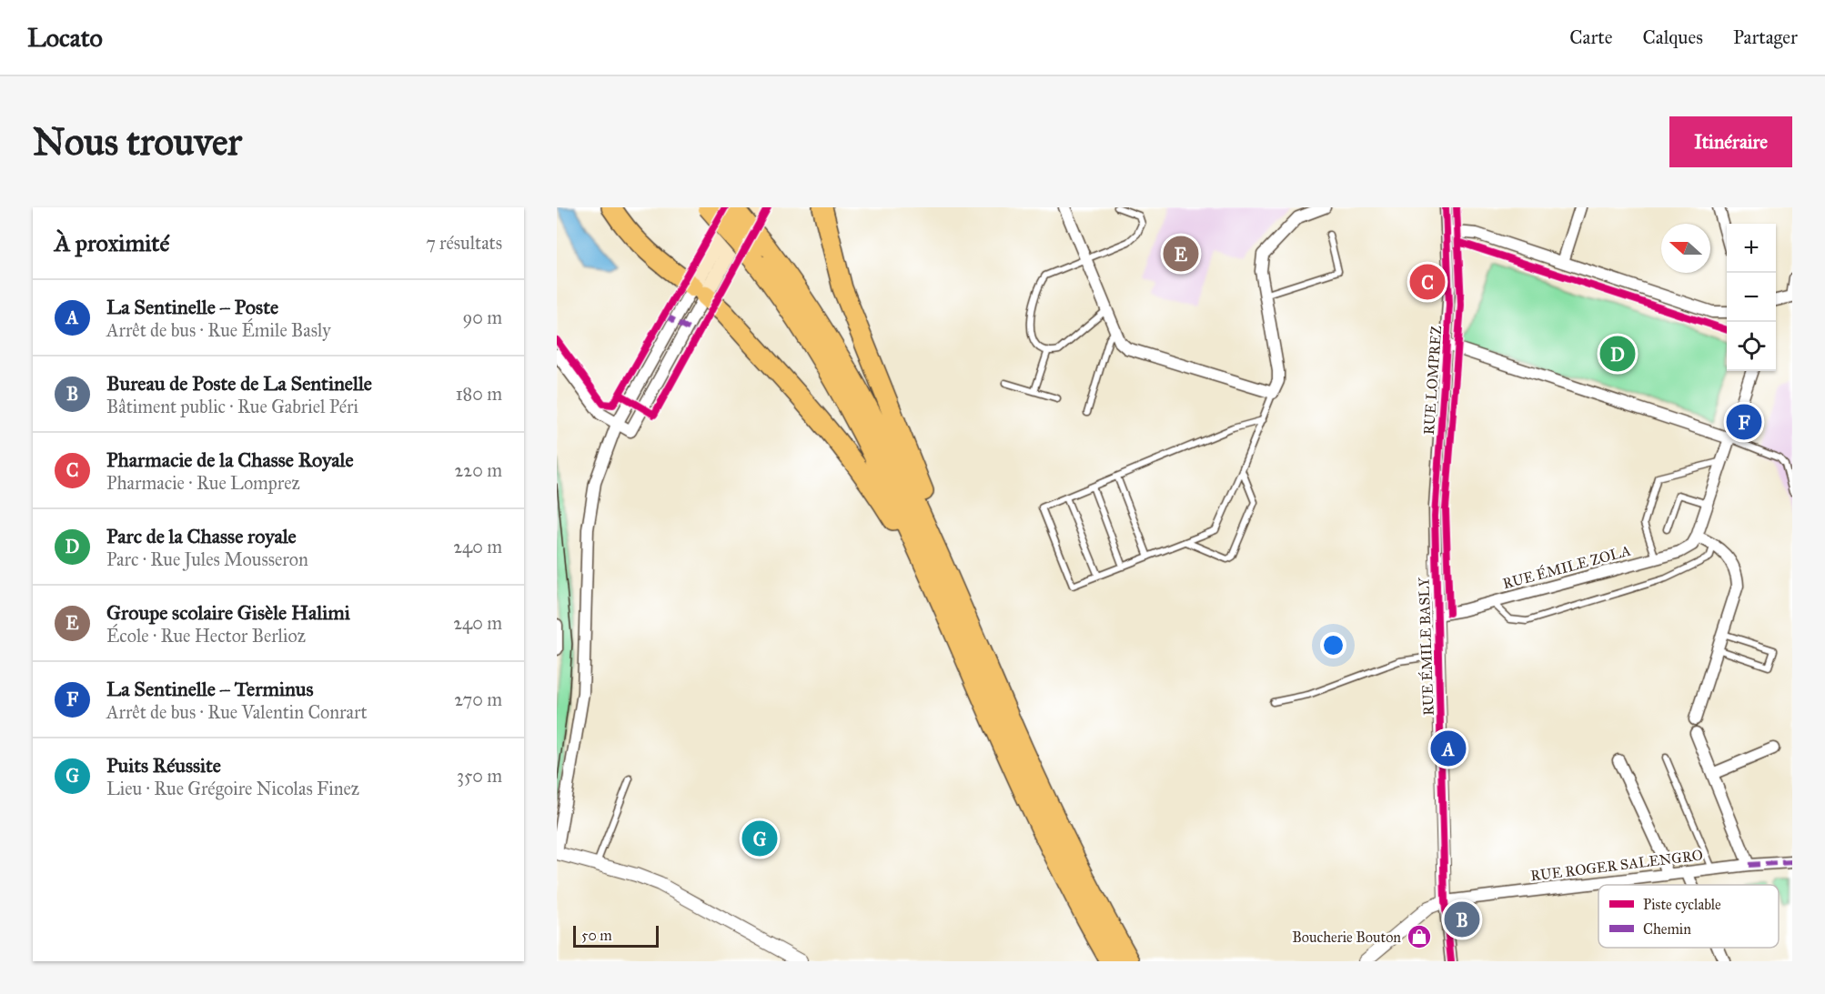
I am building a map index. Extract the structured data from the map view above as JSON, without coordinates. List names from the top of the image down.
{
  "streets": {
    "street": [
      "RUE LOMPREZ",
      "RUE ÉMILE ZOLA",
      "RUE ÉMILE BASLY",
      "RUE ROGER SALENGRO"
    ]
  },
  "crossings": [
    ["RUE LOMPREZ", "RUE ÉMILE BASLY"],
    ["RUE ÉMILE ZOLA", "RUE ÉMILE BASLY"],
    ["RUE ÉMILE BASLY", "RUE ROGER SALENGRO"]
  ],
  "places": {
    "shop": ["Boucherie Bouton"]
  },
  "legend": ["Piste cyclable", "Chemin"],
  "scale_bar": "50 m",
  "north": "left",
  "page": {
    "header": "Locato",
    "nav": ["Carte", "Calques", "Partager"],
    "buttons": "Itinéraire",
    "title": "Nous trouver",
    "heading": ["À proximité", "7 résultats"],
    "map_buttons": ["+", "−"],
    "pins": [
      "E",
      "C",
      "D",
      "F",
      "A",
      "G",
      "B"
    ],
    "list": [
      {
        "mark": "A",
        "name": "La Sentinelle – Poste",
        "note": "Arrêt de bus · Rue Émile Basly",
        "value": "90 m"
      },
      {
        "mark": "B",
        "name": "Bureau de Poste de La Sentinelle",
        "note": "Bâtiment public · Rue Gabriel Péri",
        "value": "180 m"
      },
      {
        "mark": "C",
        "name": "Pharmacie de la Chasse Royale",
        "note": "Pharmacie · Rue Lomprez",
        "value": "220 m"
      },
      {
        "mark": "D",
        "name": "Parc de la Chasse royale",
        "note": "Parc · Rue Jules Mousseron",
        "value": "240 m"
      },
      {
        "mark": "E",
        "name": "Groupe scolaire Gisèle Halimi",
        "note": "École · Rue Hector Berlioz",
        "value": "240 m"
      },
      {
        "mark": "F",
        "name": "La Sentinelle – Terminus",
        "note": "Arrêt de bus · Rue Valentin Conrart",
        "value": "270 m"
      },
      {
        "mark": "G",
        "name": "Puits Réussite",
        "note": "Lieu · Rue Grégoire Nicolas Finez",
        "value": "350 m"
      }
    ],
    "scale": "50 m"
  }
}
